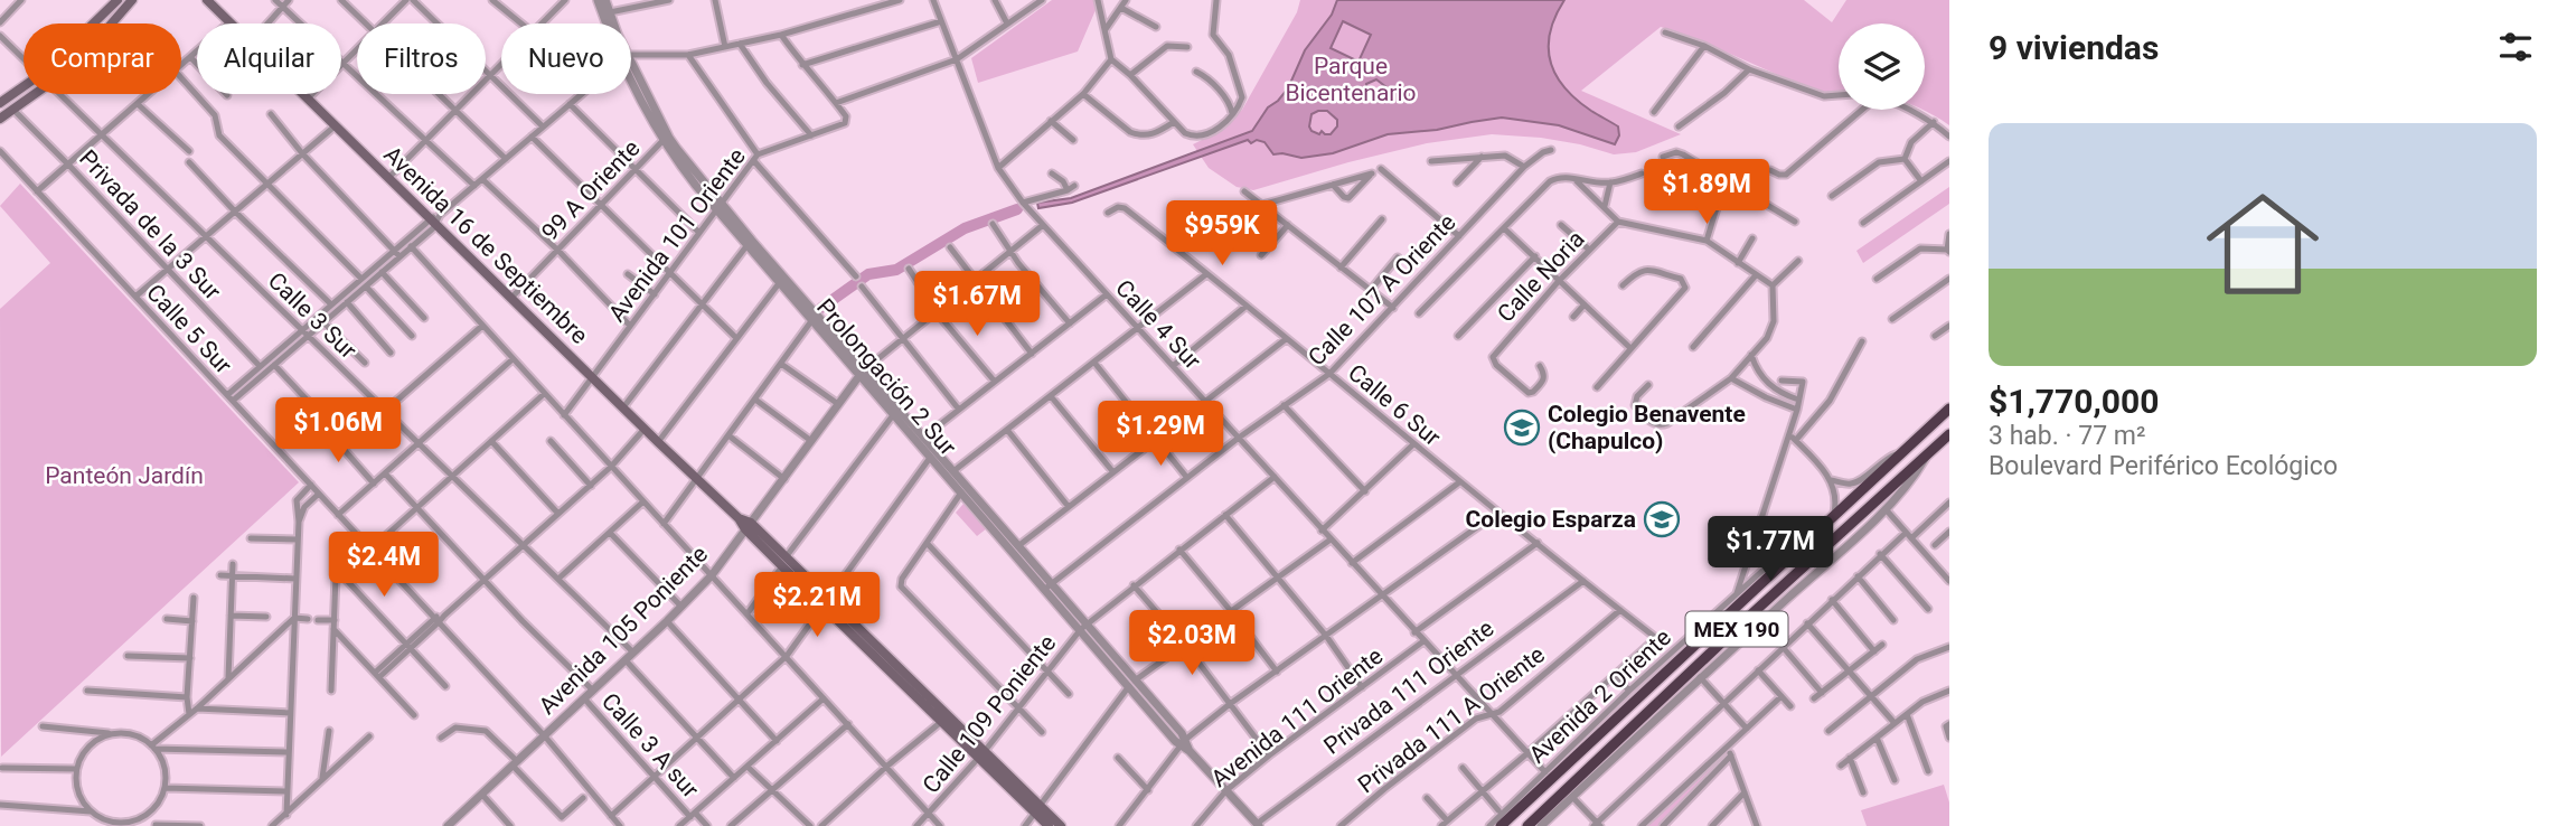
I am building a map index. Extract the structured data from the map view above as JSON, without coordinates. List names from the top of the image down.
{
  "streets": {
    "highway": ["MEX 190"],
    "main road": ["Avenida 16 de Septiembre"],
    "street": [
      "99 A Oriente",
      "Privada de la 3 Sur",
      "Avenida 101 Oriente",
      "Calle Noria",
      "Calle 107 A Oriente",
      "Calle 3 Sur",
      "Calle 4 Sur",
      "Calle 5 Sur",
      "Prolongación 2 Sur",
      "Calle 6 Sur",
      "Avenida 105 Poniente",
      "Privada 111 Oriente",
      "Avenida 2 Oriente",
      "Calle 109 Poniente",
      "Avenida 111 Oriente",
      "Privada 111 A Oriente",
      "Calle 3 A sur"
    ]
  },
  "crossings": [
    ["99 A Oriente", "Avenida 16 de Septiembre"],
    ["99 A Oriente", "Prolongación 2 Sur"],
    ["Avenida 101 Oriente", "Avenida 16 de Septiembre"],
    ["Avenida 101 Oriente", "Prolongación 2 Sur"],
    ["Avenida 16 de Septiembre", "Avenida 105 Poniente"],
    ["Calle 107 A Oriente", "Calle 4 Sur"],
    ["Calle 107 A Oriente", "Prolongación 2 Sur"],
    ["Calle 107 A Oriente", "Calle 6 Sur"],
    ["Calle 3 Sur", "Avenida 105 Poniente"],
    ["Calle 4 Sur", "Privada 111 Oriente"],
    ["Calle 4 Sur", "Avenida 2 Oriente"],
    ["Calle 4 Sur", "Calle 109 Poniente"],
    ["Calle 4 Sur", "Avenida 111 Oriente"],
    ["Calle 4 Sur", "Privada 111 A Oriente"],
    ["Calle 5 Sur", "Avenida 105 Poniente"],
    ["Prolongación 2 Sur", "Avenida 105 Poniente"],
    ["Prolongación 2 Sur", "Privada 111 Oriente"],
    ["Prolongación 2 Sur", "Calle 109 Poniente"],
    ["Prolongación 2 Sur", "Avenida 111 Oriente"],
    ["Calle 6 Sur", "Privada 111 Oriente"],
    ["Calle 6 Sur", "Privada 111 A Oriente"],
    ["MEX 190", "Avenida 2 Oriente"],
    ["Avenida 105 Poniente", "Calle 3 A sur"]
  ],
  "parks": ["Parque Bicentenario", "Panteón Jardín"],
  "places": {
    "school or university": ["Colegio Benavente (Chapulco)", "Colegio Esparza"]
  },
  "page": {
    "heading": "9 viviendas",
    "chip": [
      "Comprar",
      "Alquilar",
      "Filtros",
      "Nuevo"
    ],
    "list": [
      {
        "name": "$1,770,000",
        "note": "3 hab. · 77 m² · Boulevard Periférico Ecológico"
      }
    ],
    "price": [
      "$1.89M",
      "$959K",
      "$1.67M",
      "$1.06M",
      "$1.29M",
      "$1.77M",
      "$2.4M",
      "$2.21M",
      "$2.03M"
    ]
  }
}
